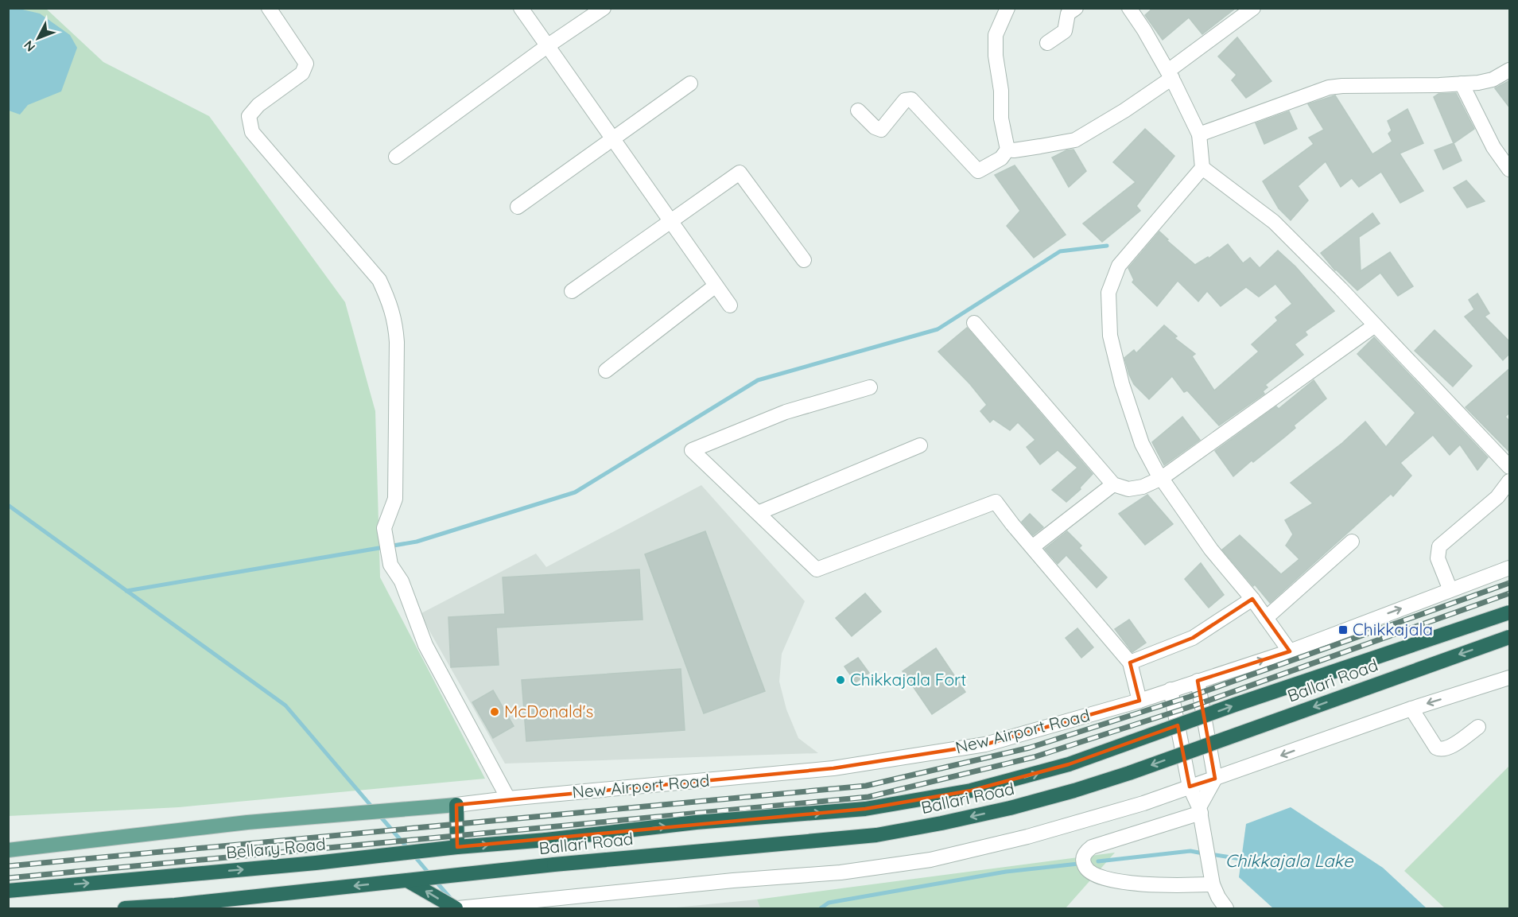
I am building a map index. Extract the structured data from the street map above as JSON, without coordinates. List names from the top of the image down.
{
  "streets": {
    "highway": ["Ballari Road", "Bellary Road"],
    "street": ["New Airport Road"]
  },
  "crossings": [
    ["Ballari Road", "Bellary Road"]
  ],
  "water": ["Chikkajala Lake"],
  "places": {
    "transit": ["Chikkajala"],
    "other": ["Chikkajala Fort", "McDonald's"]
  },
  "north": "bottom left"
}
